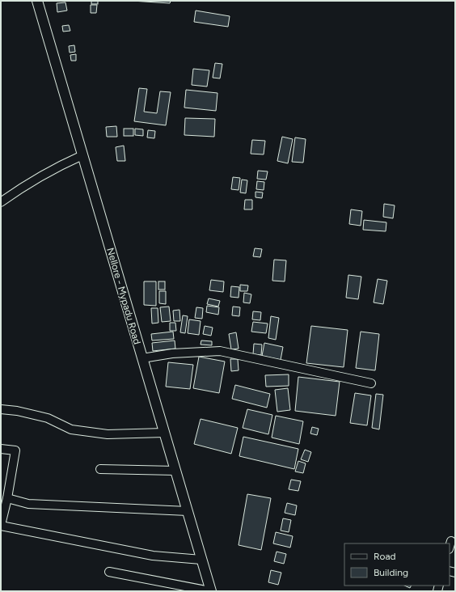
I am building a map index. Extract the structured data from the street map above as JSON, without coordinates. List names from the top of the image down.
{
  "streets": {
    "main road": ["Nellore - Mypadu Road"]
  },
  "legend": ["Road", "Building"]
}
